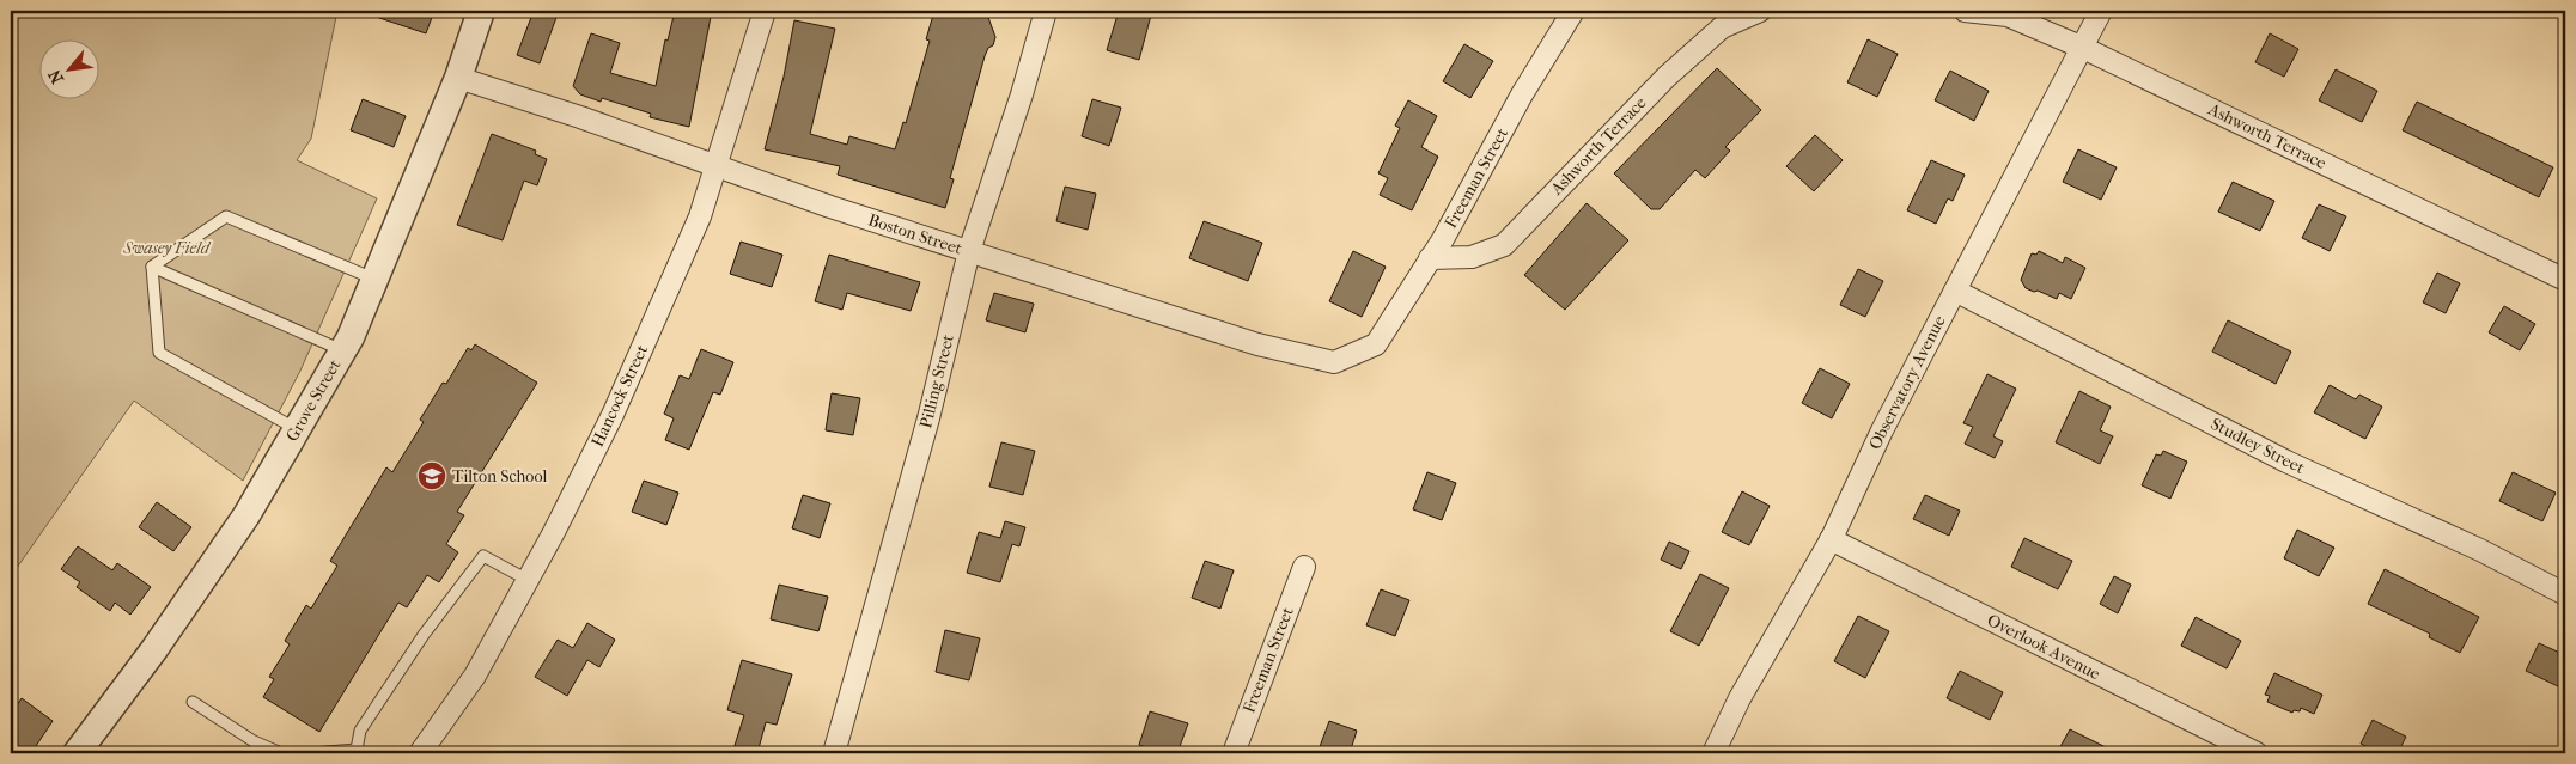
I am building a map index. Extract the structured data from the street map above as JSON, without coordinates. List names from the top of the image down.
{
  "streets": {
    "street": [
      "Ashworth Terrace",
      "Freeman Street",
      "Boston Street",
      "Pilling Street",
      "Observatory Avenue",
      "Hancock Street",
      "Grove Street",
      "Studley Street",
      "Overlook Avenue"
    ]
  },
  "crossings": [
    ["Ashworth Terrace", "Freeman Street"],
    ["Ashworth Terrace", "Observatory Avenue"],
    ["Freeman Street", "Boston Street"],
    ["Boston Street", "Pilling Street"],
    ["Boston Street", "Hancock Street"],
    ["Boston Street", "Grove Street"],
    ["Observatory Avenue", "Studley Street"],
    ["Observatory Avenue", "Overlook Avenue"]
  ],
  "parks": ["Swasey Field"],
  "places": {
    "school or university": ["Tilton School"]
  },
  "north": "bottom left"
}
